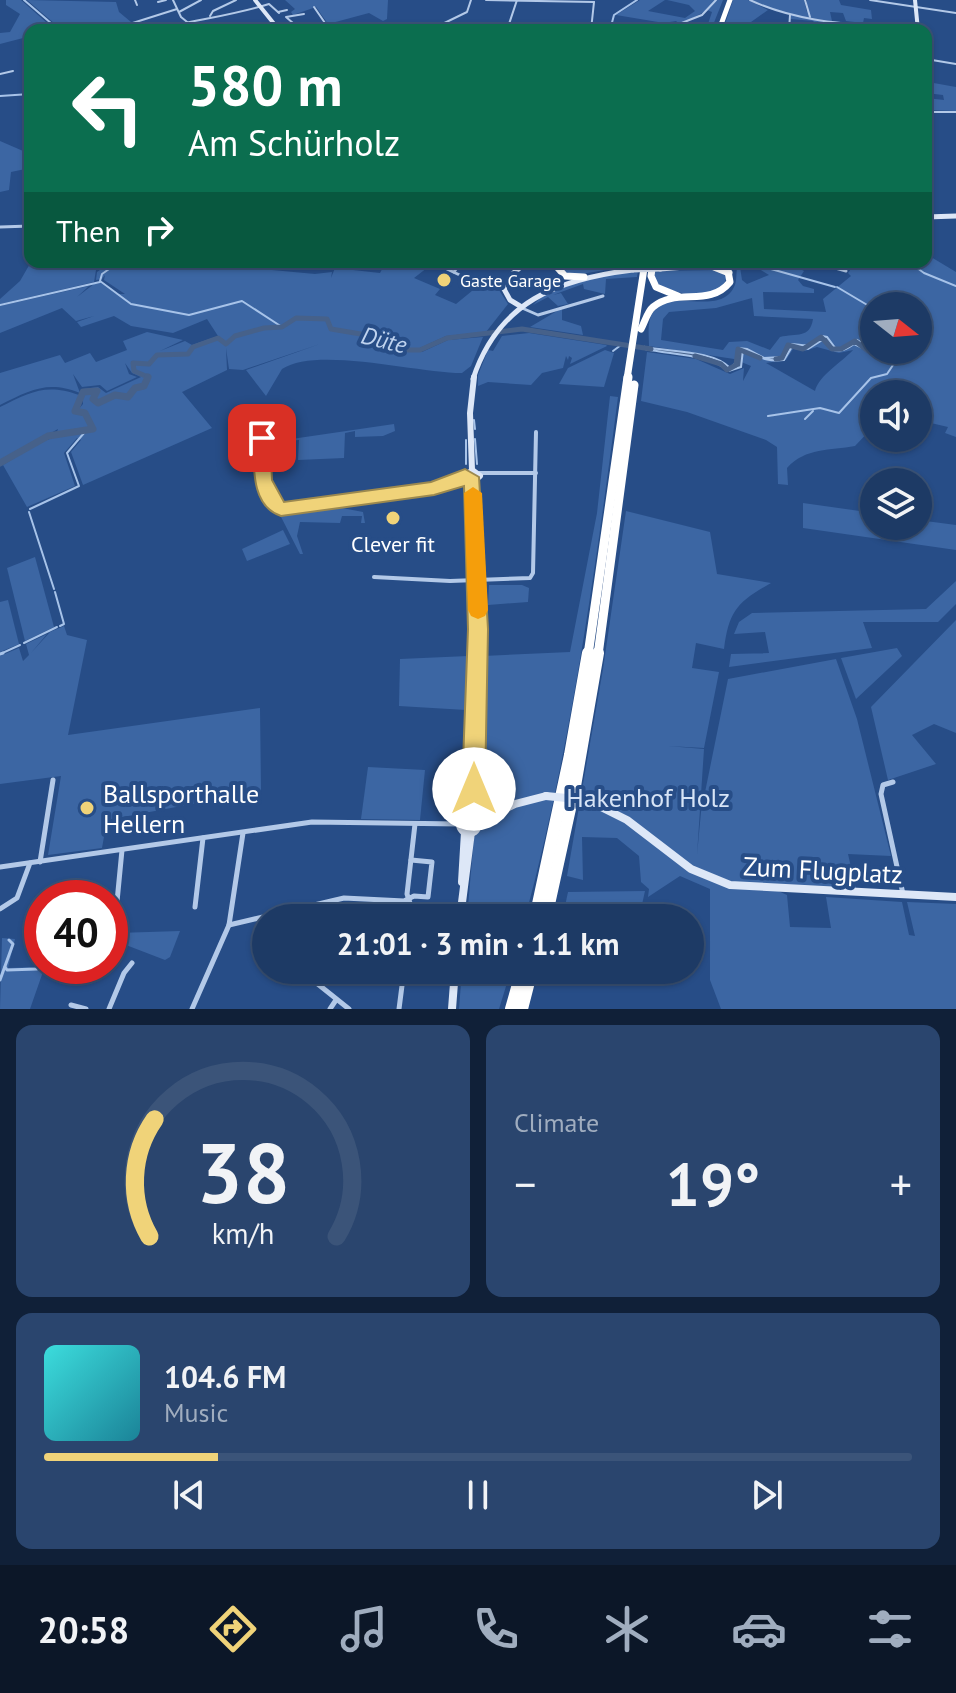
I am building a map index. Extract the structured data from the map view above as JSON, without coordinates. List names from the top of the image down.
{
  "streets": {
    "street": ["Zum Flugplatz"]
  },
  "water": ["Düte"],
  "parks": ["Hakenhof Holz"],
  "places": ["Gaste Garage", "Clever fit", "Ballsporthalle Hellern"],
  "north": "right",
  "page": {
    "turn": ["580 m", "Am Schürholz"],
    "then": "Then",
    "limit": "40",
    "trip": "21:01 · 3 min · 1.1 km",
    "tile": "Climate",
    "heat": ["−", "19°", "+"],
    "song": ["104.6 FM", "Music"],
    "tabs": "20:58",
    "gauge": ["38", "km/h"]
  }
}
